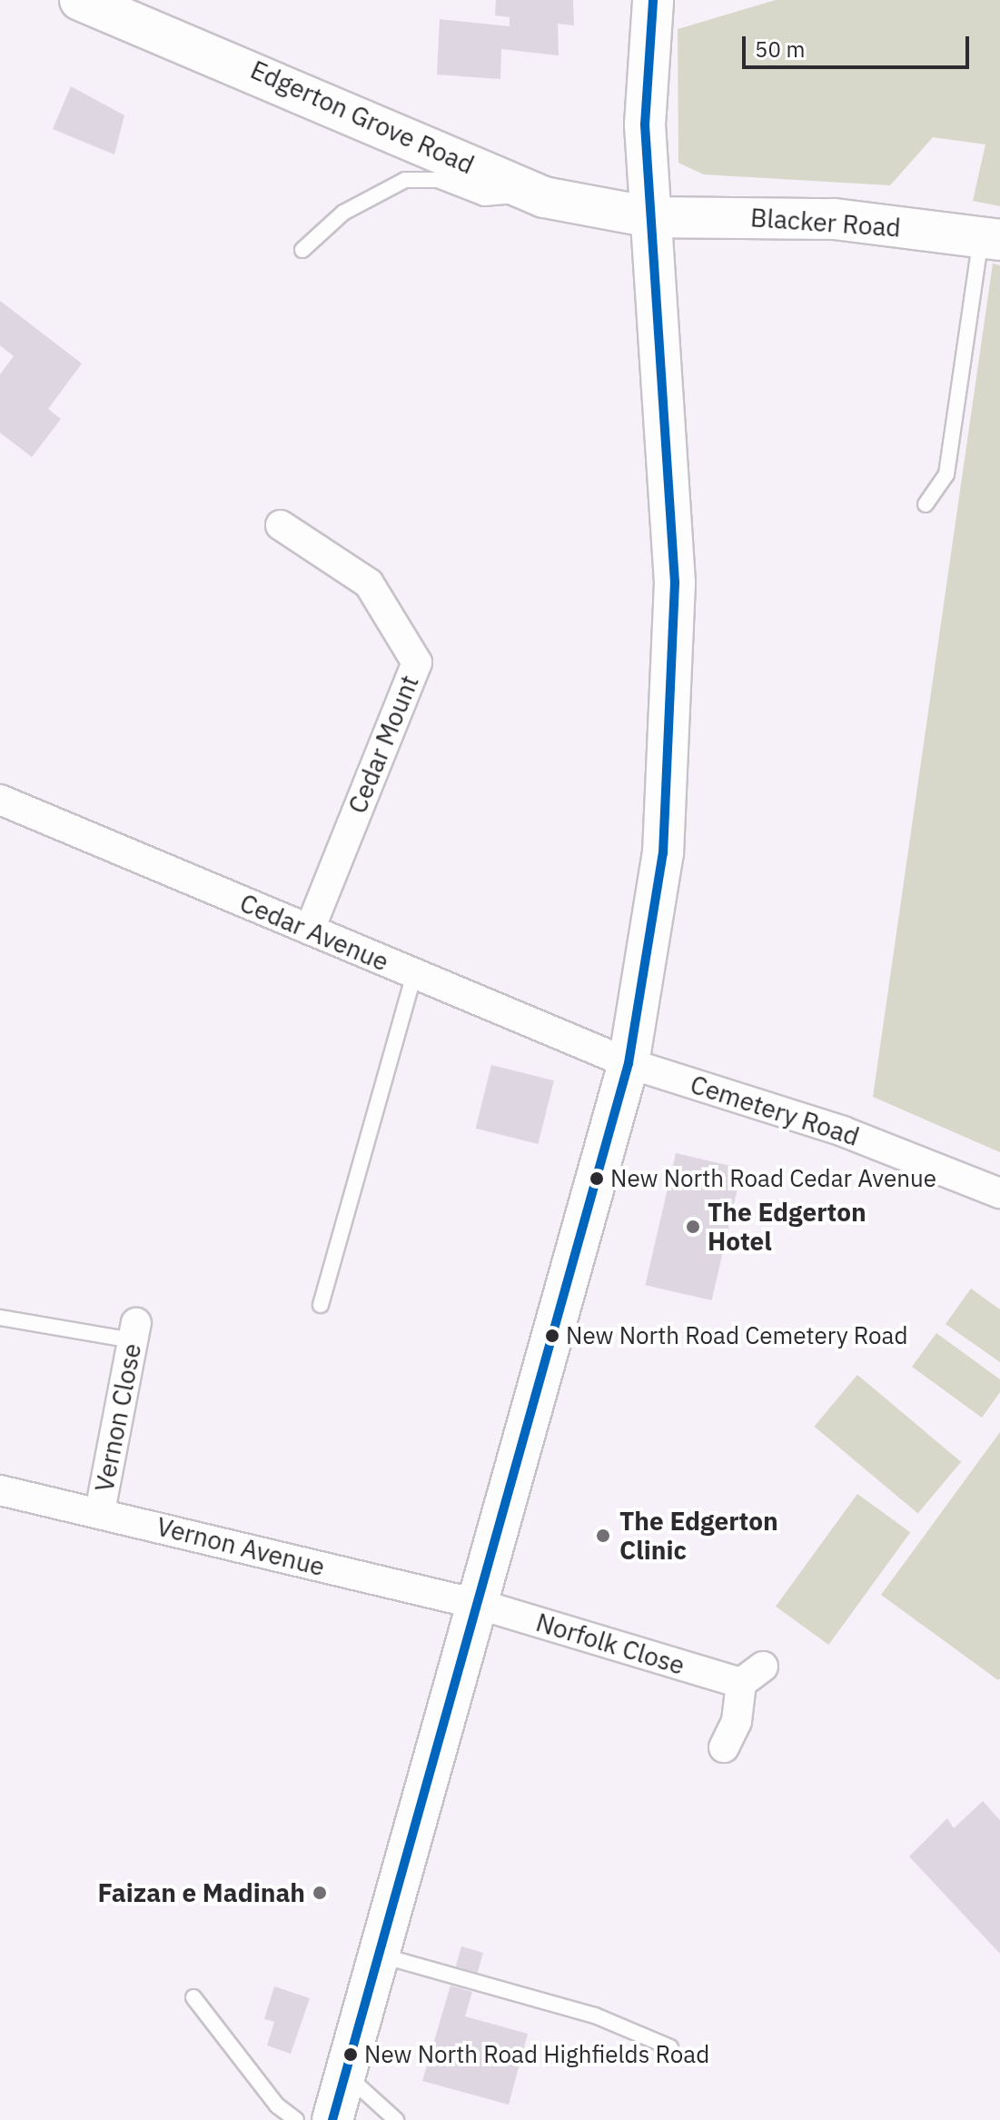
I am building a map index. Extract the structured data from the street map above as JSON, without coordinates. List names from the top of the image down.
{
  "streets": {
    "main road": ["Edgerton Grove Road", "Blacker Road"],
    "street": [
      "Cedar Mount",
      "Cedar Avenue",
      "Cemetery Road",
      "Vernon Close",
      "Vernon Avenue",
      "Norfolk Close"
    ]
  },
  "crossings": [
    ["Edgerton Grove Road", "Blacker Road"],
    ["Cedar Mount", "Cedar Avenue"],
    ["Cedar Avenue", "Cemetery Road"],
    ["Vernon Close", "Vernon Avenue"],
    ["Vernon Avenue", "Norfolk Close"]
  ],
  "places": [
    "New North Road Cedar Avenue",
    "The Edgerton Hotel",
    "New North Road Cemetery Road",
    "The Edgerton Clinic",
    "Faizan e Madinah",
    "New North Road Highfields Road"
  ],
  "scale_bar": "50 m"
}
